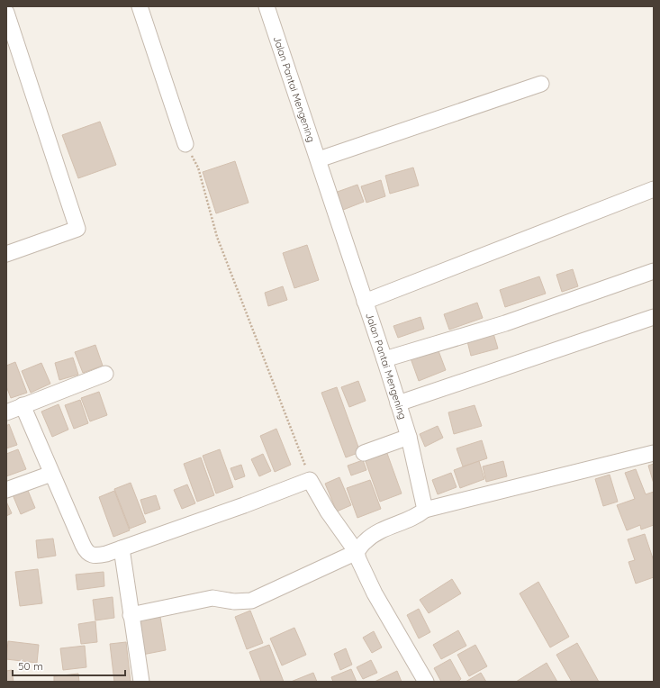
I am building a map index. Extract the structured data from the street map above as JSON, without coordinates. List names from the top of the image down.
{
  "streets": {
    "street": ["Jalan Pantai Mengening"]
  },
  "scale_bar": "50 m"
}
